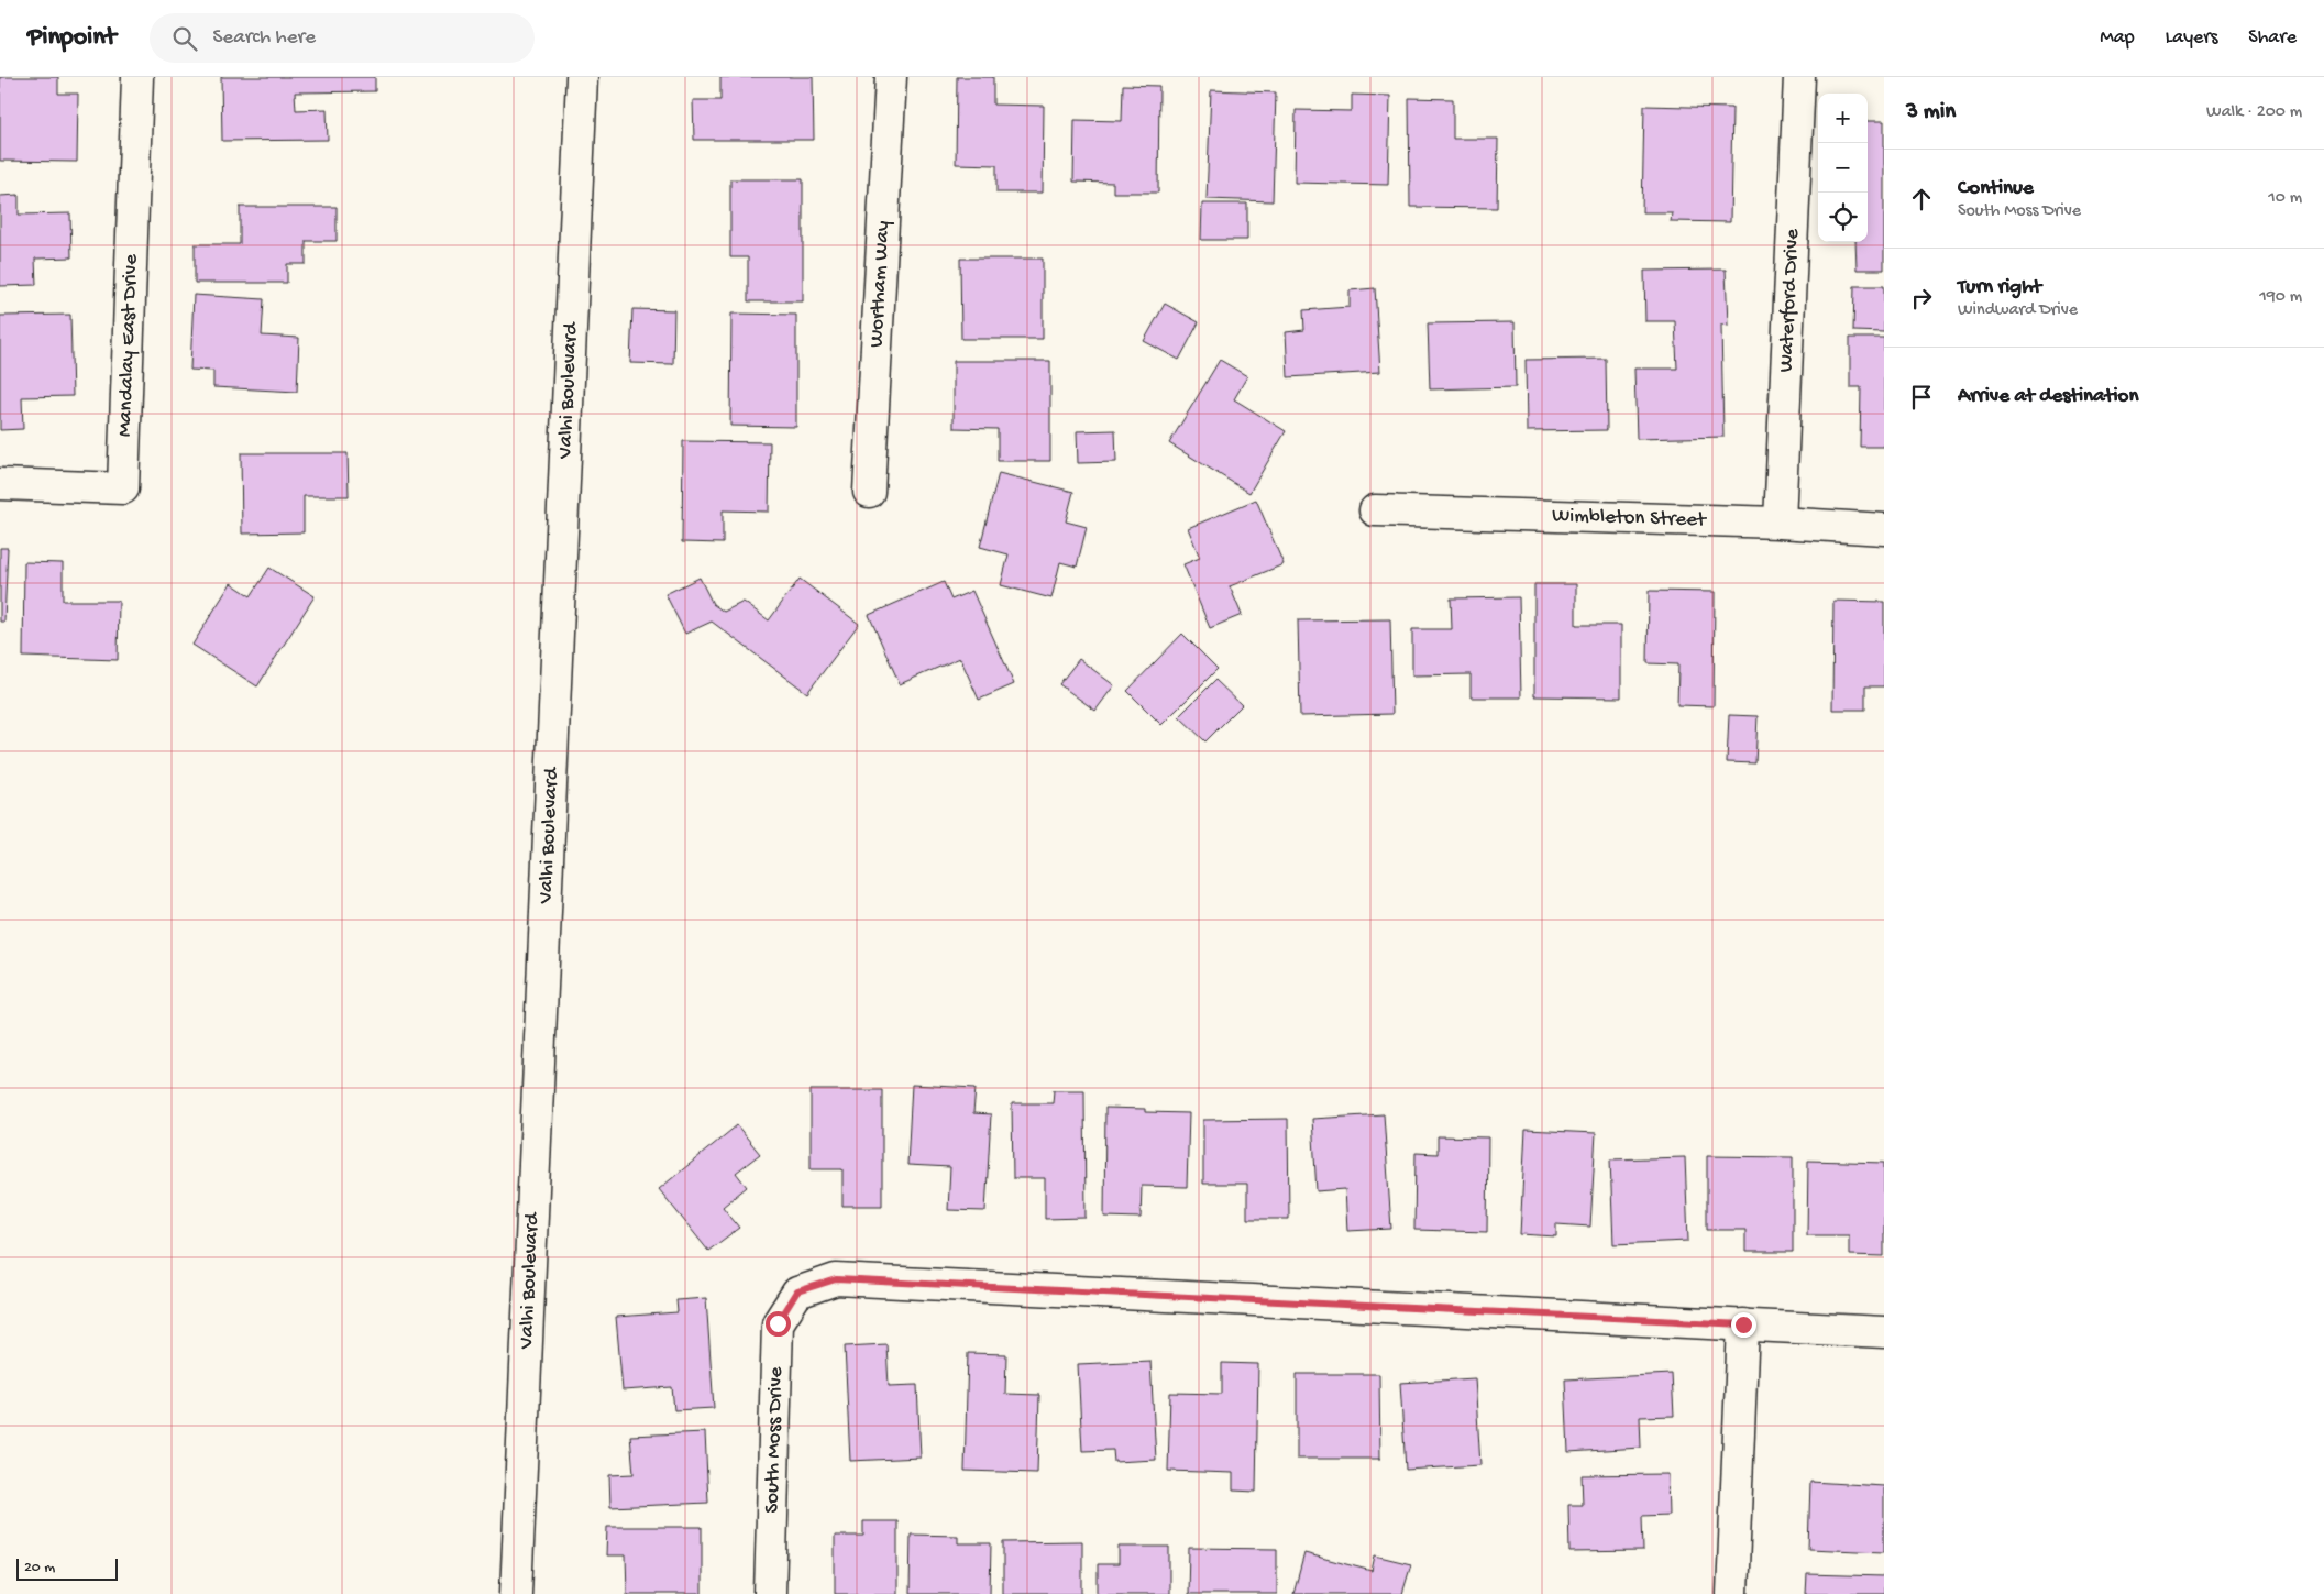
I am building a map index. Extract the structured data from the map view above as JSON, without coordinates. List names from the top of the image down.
{
  "streets": {
    "street": [
      "Wortham Way",
      "Waterford Drive",
      "Mandalay East Drive",
      "Valhi Boulevard",
      "Wimbleton Street",
      "South Moss Drive"
    ]
  },
  "crossings": [
    ["Waterford Drive", "Wimbleton Street"]
  ],
  "scale_bar": "20 m",
  "page": {
    "header": "Pinpoint",
    "search": "Search here",
    "nav": ["Map", "Layers", "Share"],
    "heading": ["3 min", "Walk · 200 m"],
    "map_buttons": ["+", "−"],
    "list": [
      ["Continue", "South Moss Drive", "10 m"],
      ["Turn right", "Windward Drive", "190 m"],
      "Arrive at destination"
    ],
    "scale": "20 m"
  }
}
